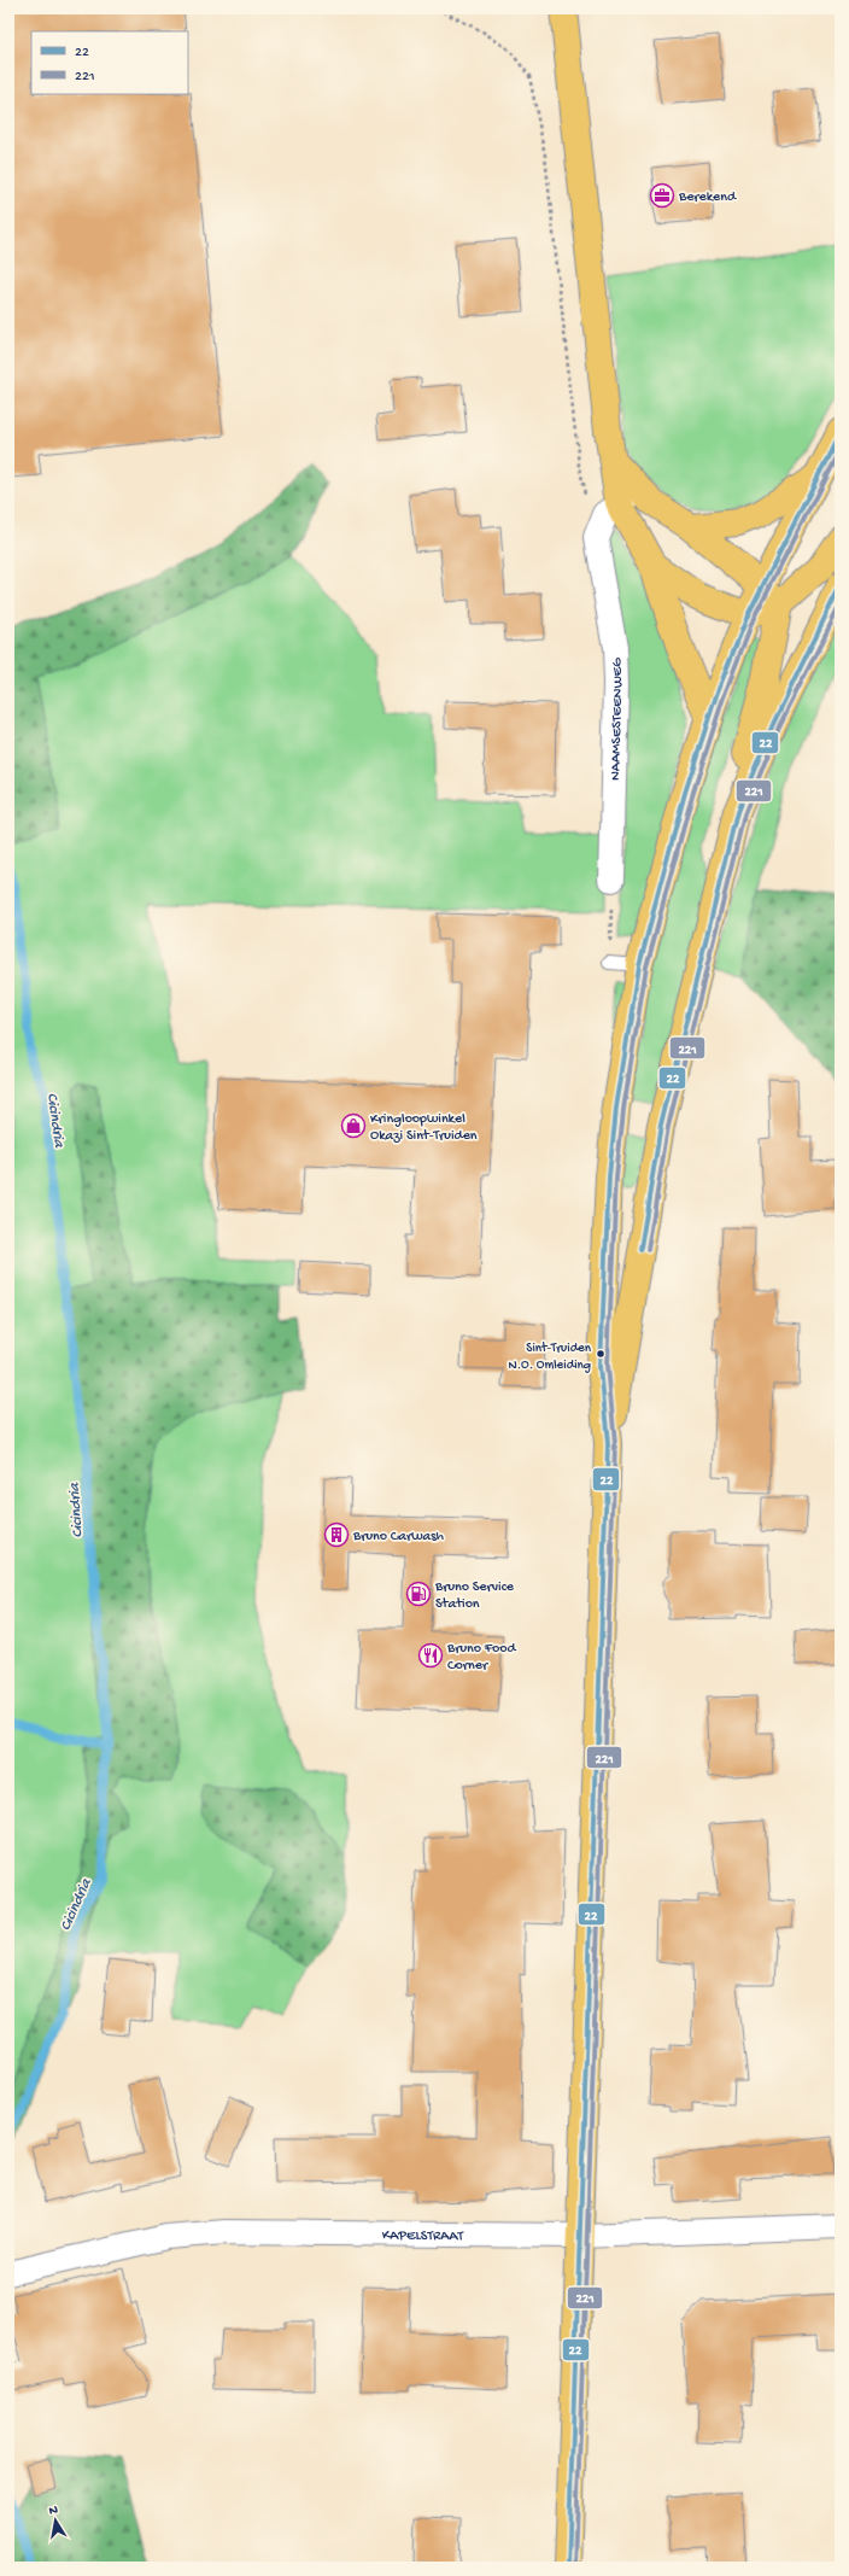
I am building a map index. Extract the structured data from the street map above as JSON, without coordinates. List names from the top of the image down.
{
  "streets": {
    "street": ["NAAMSESTEENWEG", "KAPELSTRAAT"]
  },
  "water": ["Cicindria"],
  "places": {
    "office": ["Berekend"],
    "shop": ["Kringloopwinkel Okazi Sint-Truiden"],
    "other": ["Sint-Truiden N.O. Omleiding"],
    "building": ["Bruno Carwash"],
    "fuel station": ["Bruno Service Station"],
    "restaurant": ["Bruno Food Corner"]
  },
  "lines": ["transit line 22", "transit line 221"],
  "legend": ["22", "221"],
  "north": "top"
}
